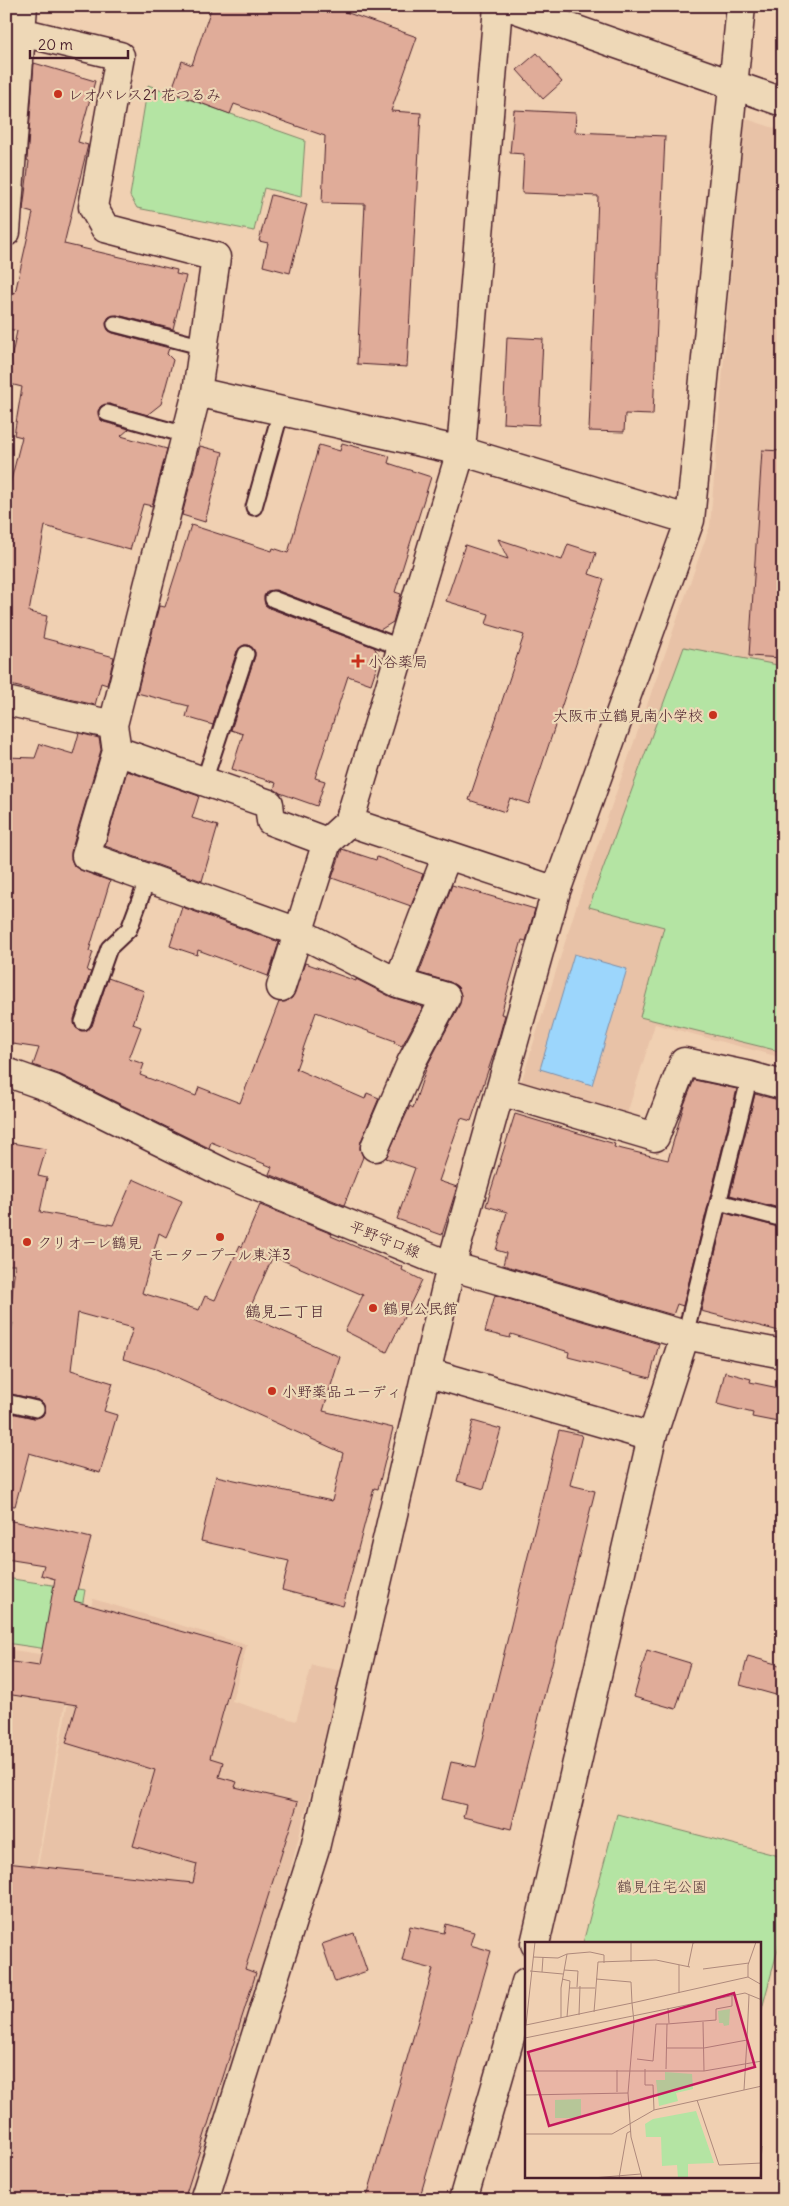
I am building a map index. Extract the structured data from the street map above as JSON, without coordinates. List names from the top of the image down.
{
  "streets": {
    "street": ["平野守口線"]
  },
  "districts": ["鶴見二丁目"],
  "parks": ["鶴見住宅公園"],
  "places": {
    "other": [
      "レオパレス21 花つるみ",
      "大阪市立鶴見南小学校",
      "モータープール東洋3",
      "クリオーレ鶴見",
      "鶴見公民館",
      "小野薬品ユーディ"
    ],
    "health": ["小谷薬局"]
  },
  "scale_bar": "20 m"
}
